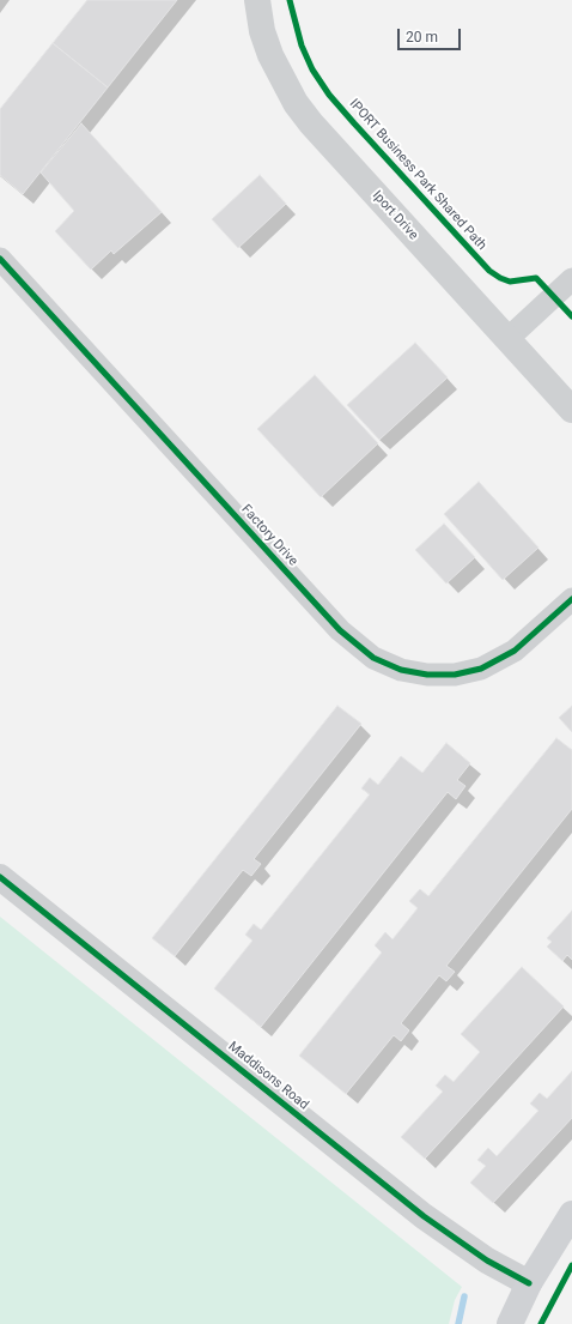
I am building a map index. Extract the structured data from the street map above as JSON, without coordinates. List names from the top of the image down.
{
  "streets": {
    "street": ["Iport Drive", "Factory Drive", "Maddisons Road"],
    "cycle path": ["IPORT Business Park Shared Path"]
  },
  "scale_bar": "20 m"
}
